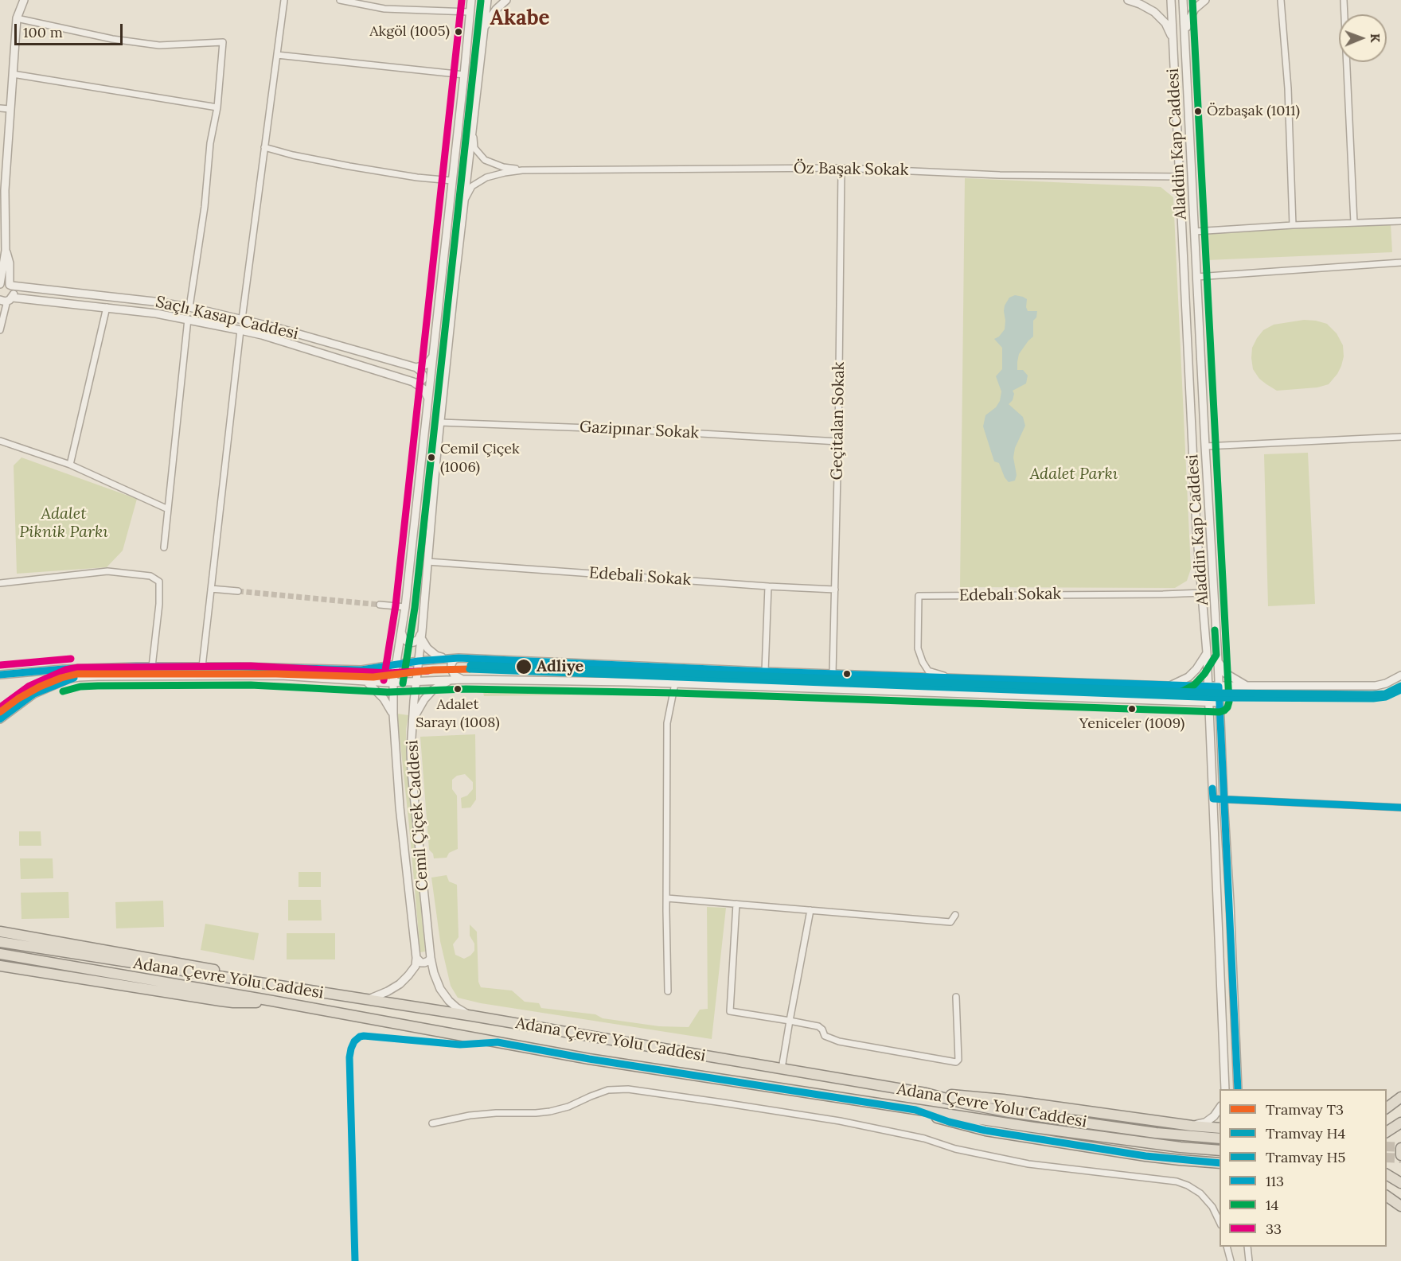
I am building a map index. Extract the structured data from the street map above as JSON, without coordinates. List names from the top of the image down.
{
  "streets": {
    "highway": ["Adana Çevre Yolu Caddesi"],
    "street": [
      "Aladdin Kap Caddesi",
      "Öz Başak Sokak",
      "Saçlı Kasap Caddesi",
      "Geçitalan Sokak",
      "Gazipınar Sokak",
      "Edebali Sokak",
      "Edebalı Sokak",
      "Cemil Çiçek Caddesi"
    ]
  },
  "crossings": [
    ["Aladdin Kap Caddesi", "Öz Başak Sokak"],
    ["Aladdin Kap Caddesi", "Edebalı Sokak"],
    ["Öz Başak Sokak", "Geçitalan Sokak"],
    ["Geçitalan Sokak", "Gazipınar Sokak"],
    ["Geçitalan Sokak", "Edebali Sokak"],
    ["Gazipınar Sokak", "Cemil Çiçek Caddesi"],
    ["Edebali Sokak", "Cemil Çiçek Caddesi"],
    ["Cemil Çiçek Caddesi", "Adana Çevre Yolu Caddesi"]
  ],
  "districts": ["Akabe"],
  "parks": ["Adalet Parkı", "Adalet Piknik Parkı"],
  "places": [
    "Akgöl (1005)",
    "Özbaşak (1011)",
    "Cemil Çiçek (1006)",
    "Adliye",
    "Adalet Sarayı (1008)",
    "Yeniceler (1009)"
  ],
  "lines": [
    "transit line 14",
    "transit line 33",
    "transit line 113",
    "tram line H5",
    "tram line T3",
    "tram line H4"
  ],
  "legend": [
    "Tramvay T3",
    "Tramvay H4",
    "Tramvay H5",
    "113",
    "14",
    "33"
  ],
  "scale_bar": "100 m",
  "north": "right"
}
